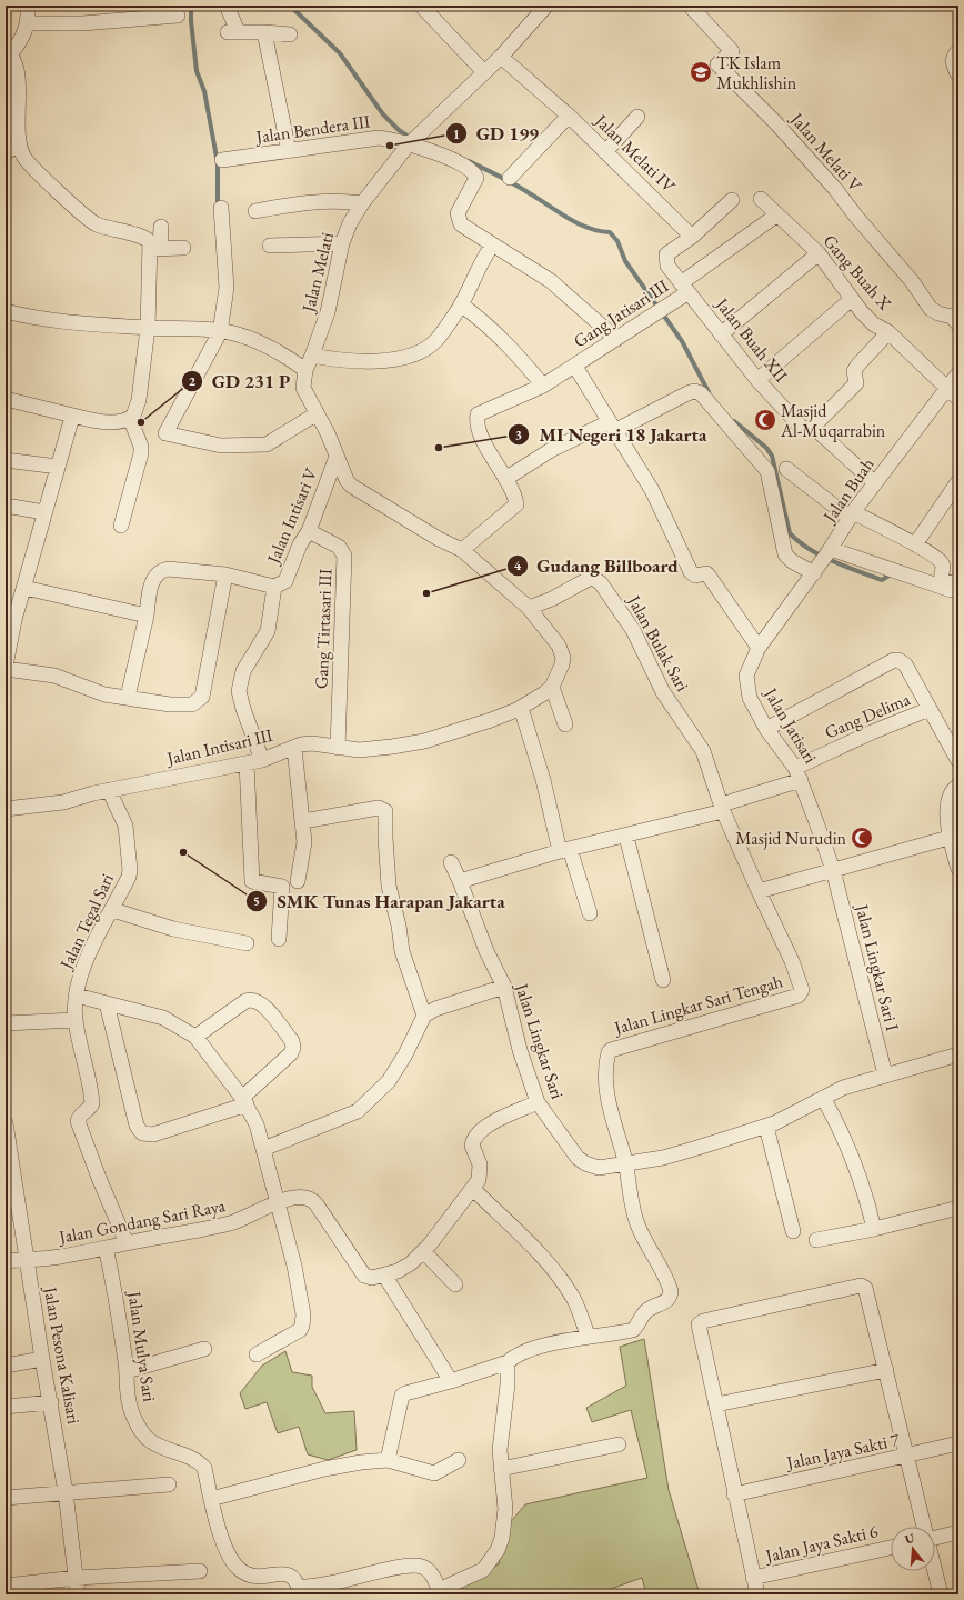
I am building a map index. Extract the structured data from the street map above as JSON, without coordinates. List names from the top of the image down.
{
  "streets": {
    "street": [
      "Jalan Bendera III",
      "Jalan Melati V",
      "Jalan Melati IV",
      "Jalan Melati",
      "Gang Buah X",
      "Gang Jatisari III",
      "Jalan Buah XII",
      "Jalan Buah",
      "Jalan Intisari V",
      "Gang Tirtasari III",
      "Jalan Bulak Sari",
      "Gang Delima",
      "Jalan Jatisari",
      "Jalan Intisari III",
      "Jalan Tegal Sari",
      "Jalan Lingkar Sari I",
      "Jalan Lingkar Sari Tengah",
      "Jalan Lingkar Sari",
      "Jalan Gondang Sari Raya",
      "Jalan Mulya Sari",
      "Jalan Pesona Kalisari",
      "Jalan Jaya Sakti 7",
      "Jalan Jaya Sakti 6"
    ]
  },
  "crossings": [
    ["Jalan Bendera III", "Jalan Melati"],
    ["Jalan Melati IV", "Jalan Melati"],
    ["Gang Buah X", "Gang Jatisari III"],
    ["Gang Buah X", "Jalan Buah"],
    ["Gang Jatisari III", "Jalan Buah XII"],
    ["Gang Jatisari III", "Jalan Jatisari"],
    ["Jalan Buah XII", "Jalan Buah"],
    ["Jalan Buah", "Jalan Jatisari"],
    ["Jalan Intisari V", "Gang Tirtasari III"],
    ["Gang Tirtasari III", "Jalan Intisari III"],
    ["Jalan Bulak Sari", "Gang Delima"],
    ["Jalan Bulak Sari", "Jalan Lingkar Sari Tengah"],
    ["Gang Delima", "Jalan Jatisari"],
    ["Jalan Jatisari", "Jalan Lingkar Sari I"],
    ["Jalan Intisari III", "Jalan Tegal Sari"],
    ["Jalan Tegal Sari", "Jalan Gondang Sari Raya"],
    ["Jalan Lingkar Sari I", "Jalan Lingkar Sari"],
    ["Jalan Lingkar Sari Tengah", "Jalan Lingkar Sari"],
    ["Jalan Gondang Sari Raya", "Jalan Mulya Sari"],
    ["Jalan Gondang Sari Raya", "Jalan Pesona Kalisari"]
  ],
  "places": {
    "school or university": ["TK Islam Mukhlishin"],
    "other": [
      "GD 199",
      "GD 231 P",
      "MI Negeri 18 Jakarta",
      "Gudang Billboard",
      "SMK Tunas Harapan Jakarta"
    ],
    "mosque": ["Masjid Al-Muqarrabin", "Masjid Nurudin"]
  },
  "north": "top"
}
